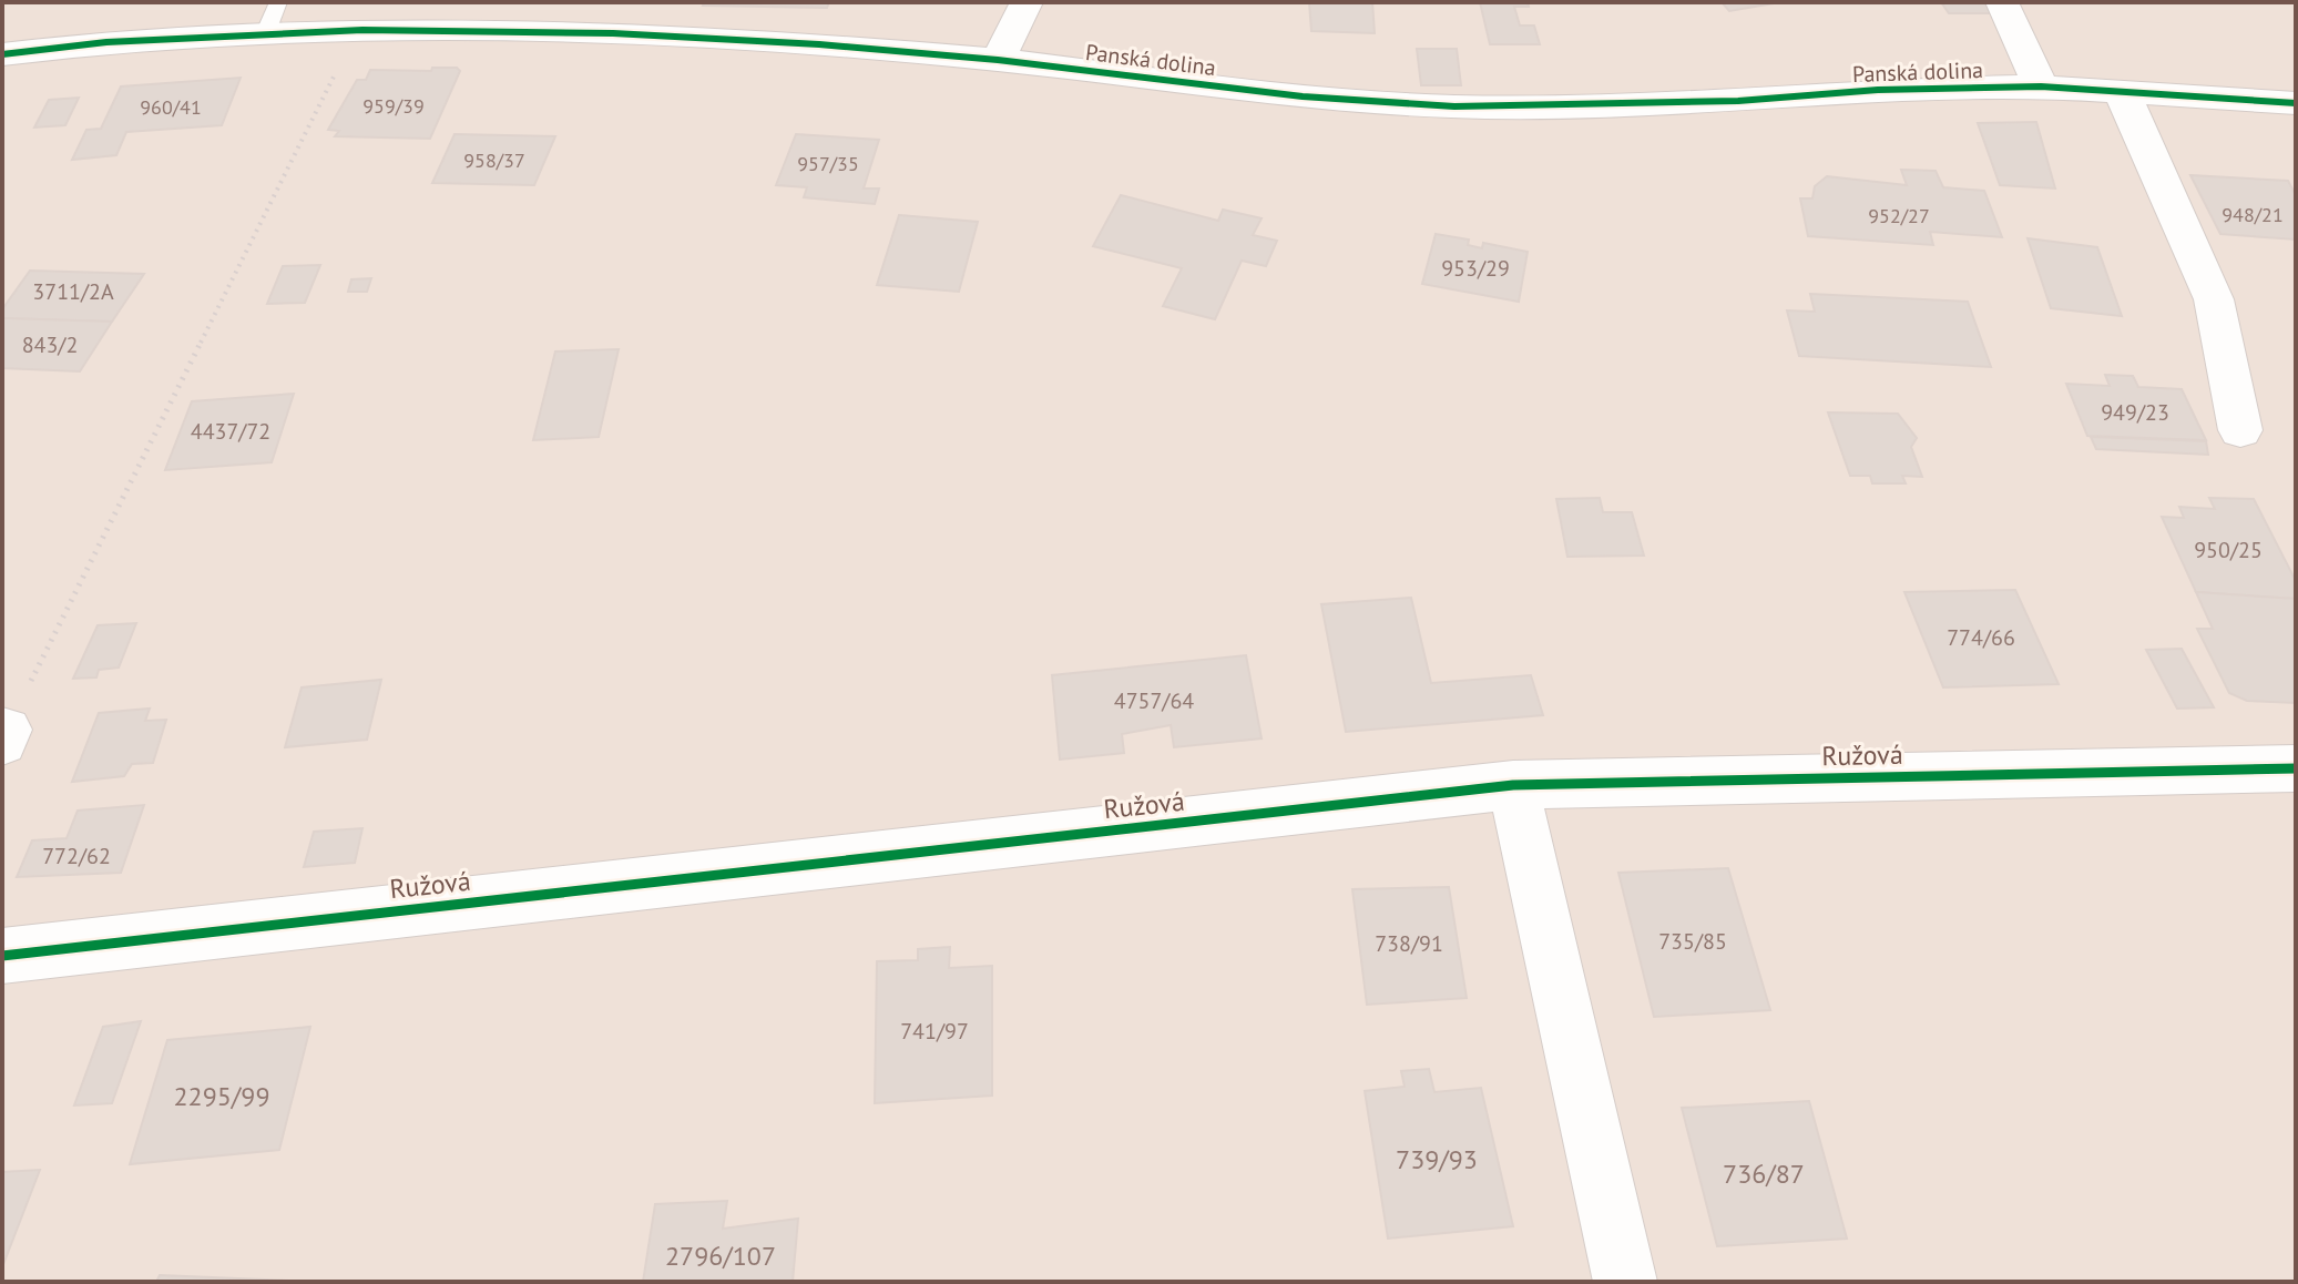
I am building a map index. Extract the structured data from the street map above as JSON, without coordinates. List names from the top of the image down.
{
  "streets": {
    "street": ["Panská dolina", "Ružová"]
  },
  "house_numbers": [
    "959/39",
    "960/41",
    "958/37",
    "957/35",
    "948/21",
    "952/27",
    "953/29",
    "3711/2A",
    "843/2",
    "949/23",
    "4437/72",
    "950/25",
    "774/66",
    "4757/64",
    "772/62",
    "735/85",
    "738/91",
    "741/97",
    "2295/99",
    "739/93",
    "736/87",
    "2796/107"
  ]
}
